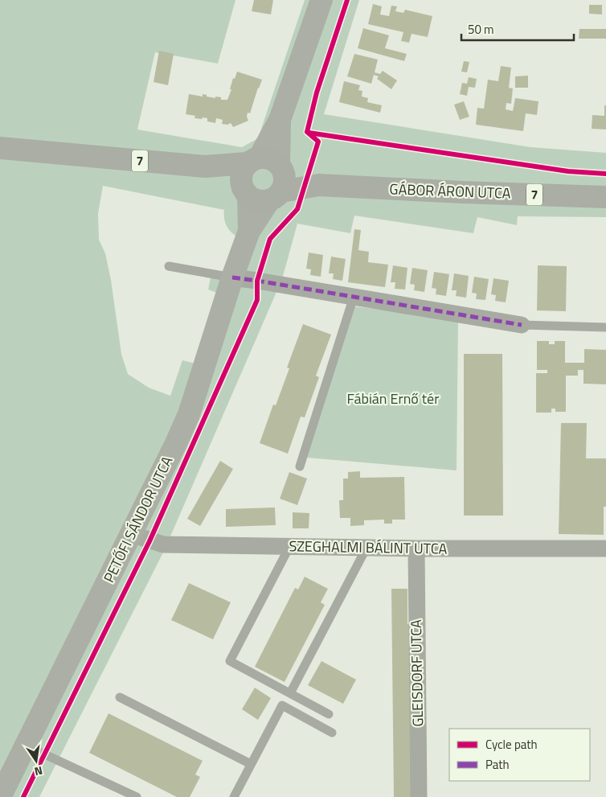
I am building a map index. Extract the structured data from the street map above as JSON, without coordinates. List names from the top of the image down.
{
  "streets": {
    "main road": ["7", "GÁBOR ÁRON UTCA", "PETŐFI SÁNDOR UTCA"],
    "street": ["SZEGHALMI BÁLINT UTCA", "GLEISDORF UTCA"]
  },
  "crossings": [
    ["GÁBOR ÁRON UTCA", "PETŐFI SÁNDOR UTCA"],
    ["PETŐFI SÁNDOR UTCA", "SZEGHALMI BÁLINT UTCA"],
    ["SZEGHALMI BÁLINT UTCA", "GLEISDORF UTCA"]
  ],
  "parks": ["Fábián Ernő tér"],
  "legend": ["Cycle path", "Path"],
  "scale_bar": "50 m",
  "north": "bottom"
}
